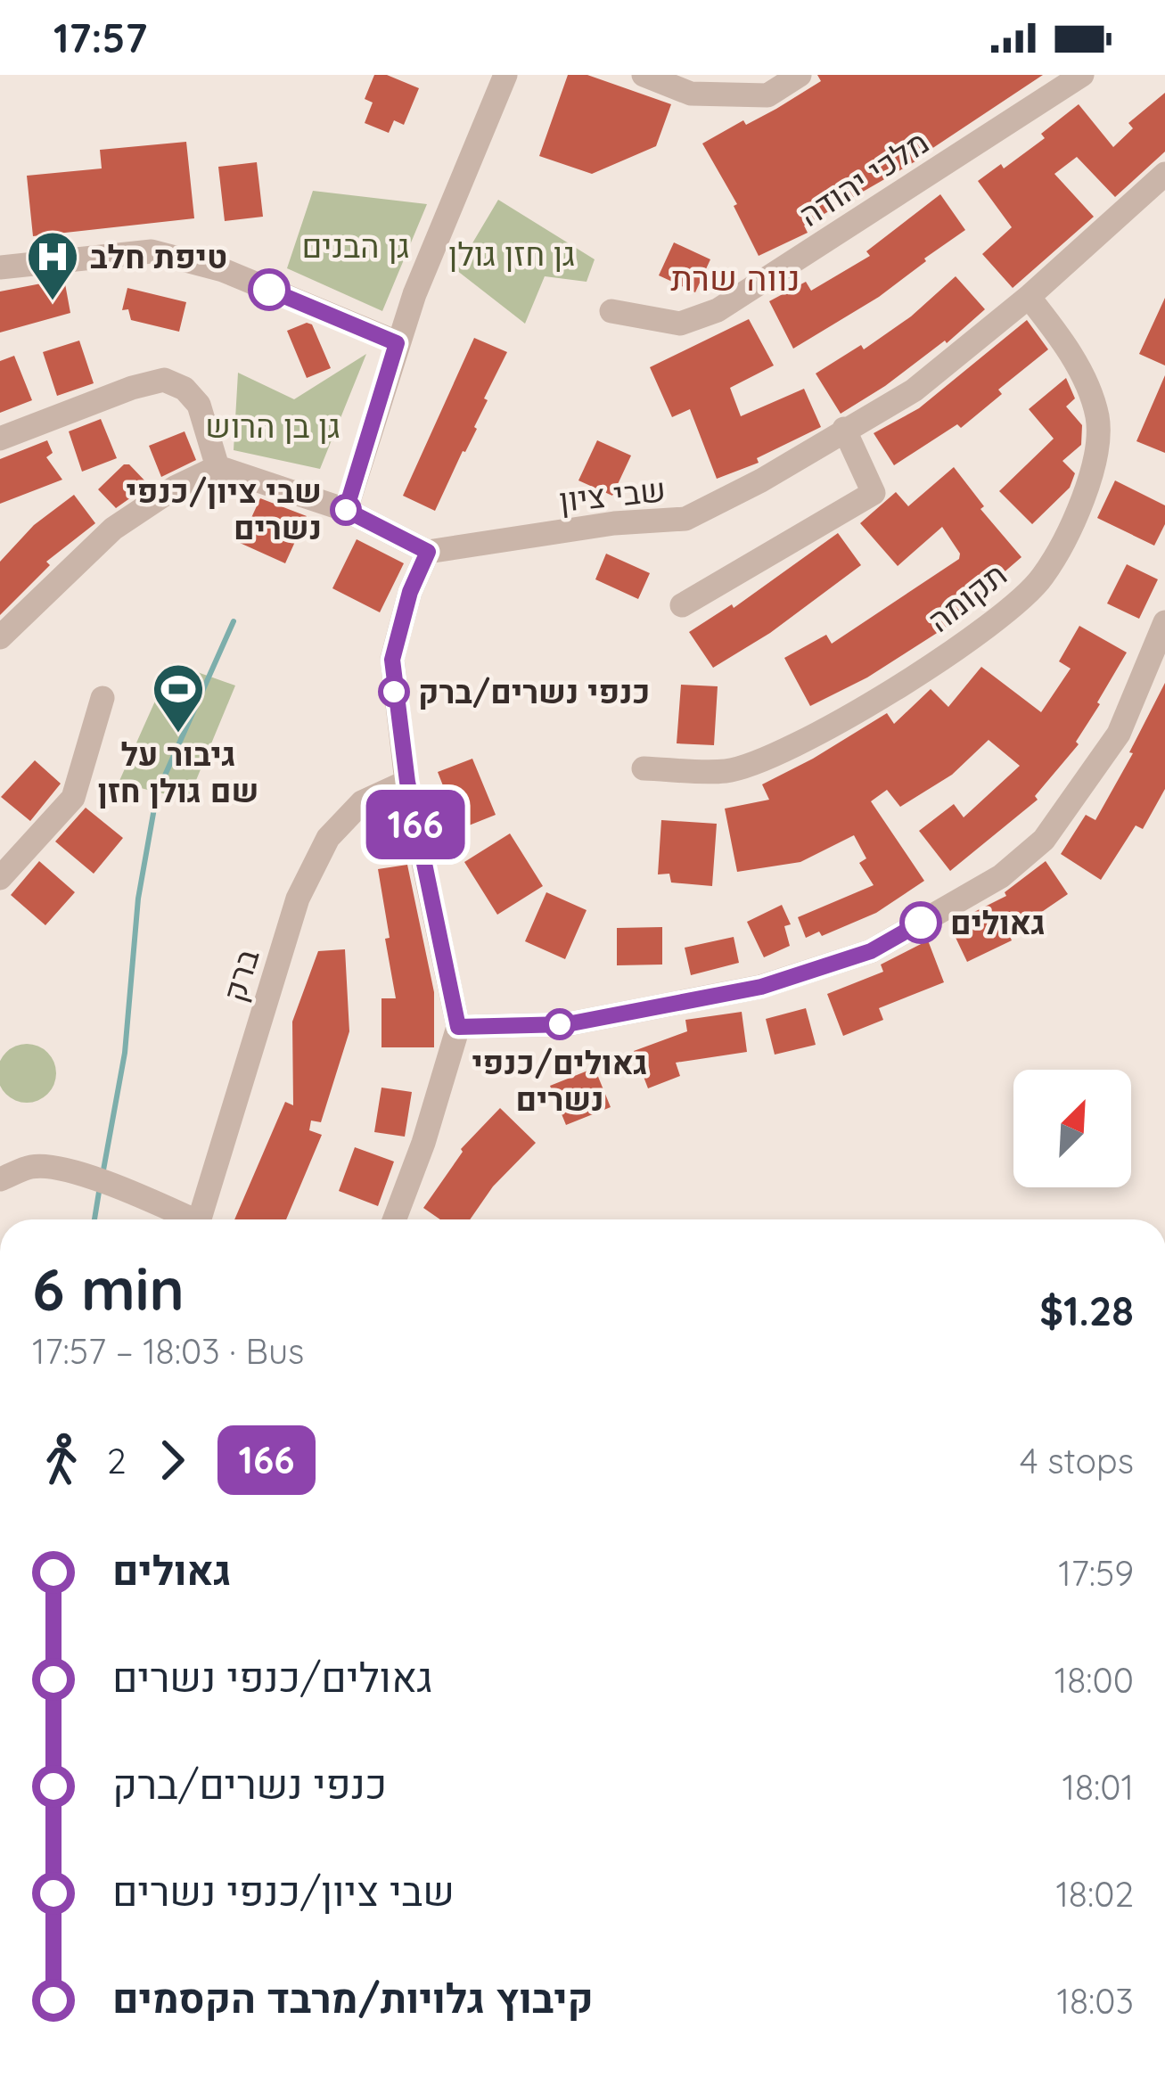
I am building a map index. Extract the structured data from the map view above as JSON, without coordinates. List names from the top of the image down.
{
  "streets": {
    "street": [
      "מלכי יהודה",
      "שבי ציון",
      "תקומה",
      "ברק"
    ]
  },
  "crossings": [
    ["שבי ציון", "תקומה"]
  ],
  "districts": ["נווה שרת"],
  "parks": ["גן הבנים", "גן חזן גולן", "גן בן הרוש"],
  "places": {
    "hospital": ["טיפת חלב"],
    "other": [
      "שבי ציון/כנפי נשרים",
      "כנפי נשרים/ברק",
      "גאולים",
      "גאולים/כנפי נשרים"
    ],
    "sports": ["גיבור על שם גולן חזן"]
  },
  "lines": ["bus line 166"],
  "north": "top right",
  "page": {
    "status": "17:57",
    "on_map": "166",
    "heading": ["6 min", "17:57 – 18:03 · Bus", "$1.28"],
    "legs": ["2", "166", "4 stops"],
    "list": [
      {
        "name": "גאולים",
        "value": "17:59"
      },
      {
        "name": "גאולים/כנפי נשרים",
        "value": "18:00"
      },
      {
        "name": "כנפי נשרים/ברק",
        "value": "18:01"
      },
      {
        "name": "שבי ציון/כנפי נשרים",
        "value": "18:02"
      },
      {
        "name": "קיבוץ גלויות/מרבד הקסמים",
        "value": "18:03"
      }
    ]
  }
}
